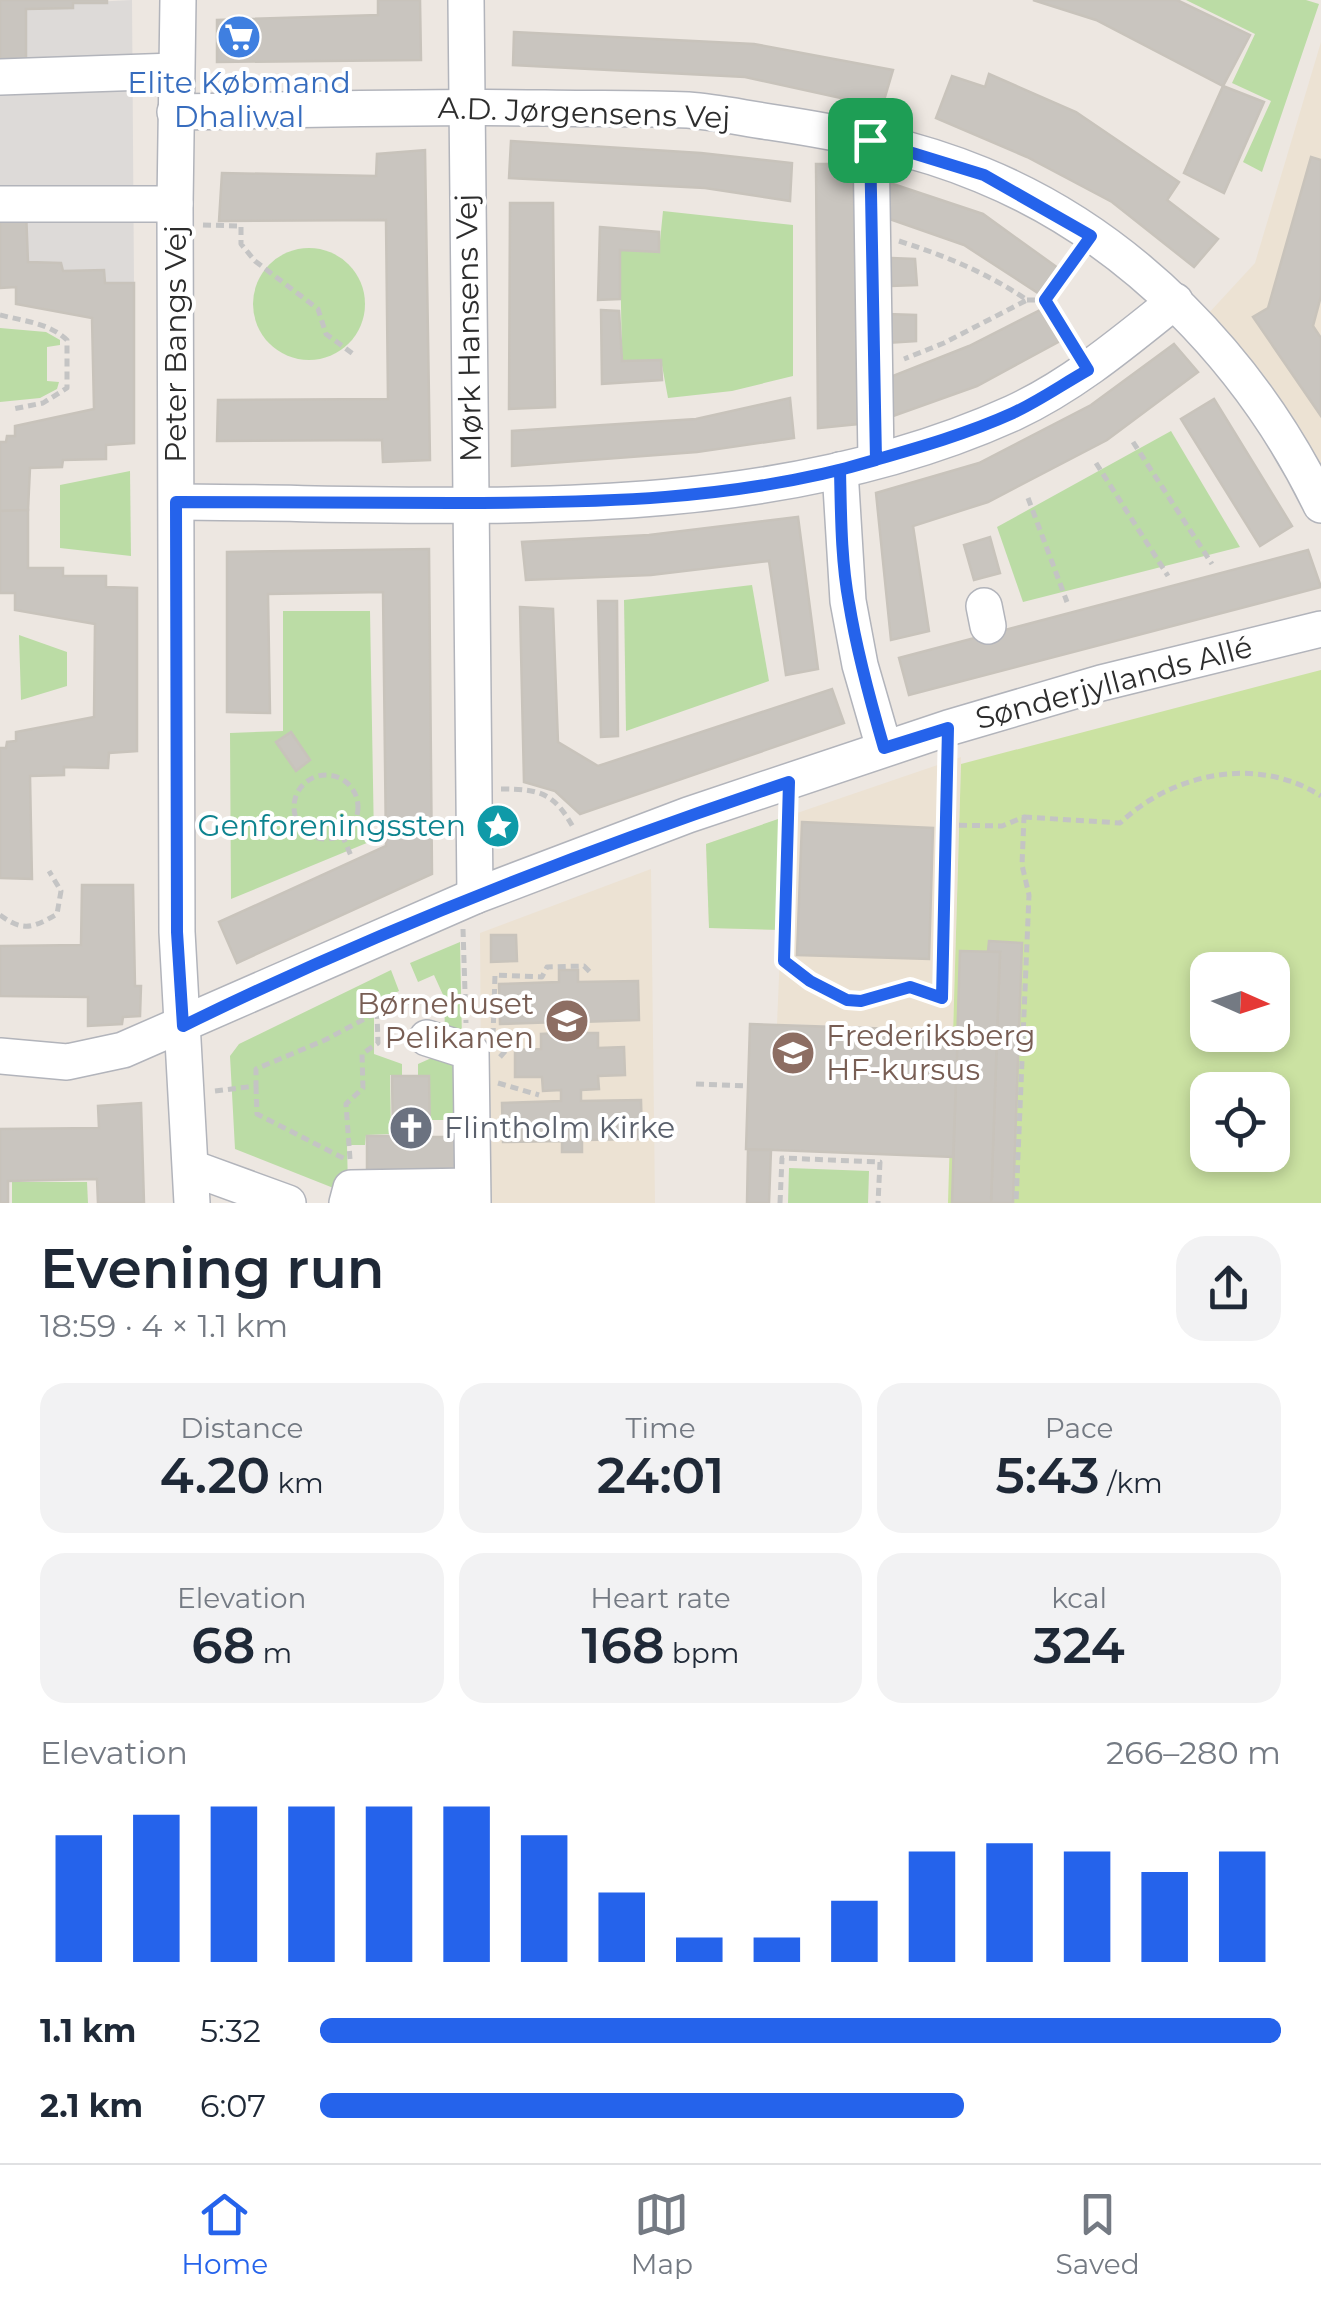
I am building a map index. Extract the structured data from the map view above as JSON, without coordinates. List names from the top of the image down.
{
  "streets": {
    "street": [
      "A.D. Jørgensens Vej",
      "Mørk Hansens Vej",
      "Peter Bangs Vej",
      "Sønderjyllands Allé"
    ]
  },
  "crossings": [
    ["A.D. Jørgensens Vej", "Mørk Hansens Vej"],
    ["A.D. Jørgensens Vej", "Peter Bangs Vej"],
    ["Mørk Hansens Vej", "Sønderjyllands Allé"],
    ["Peter Bangs Vej", "Sønderjyllands Allé"]
  ],
  "places": {
    "supermarket": ["Elite Købmand Dhaliwal"],
    "place": ["Genforeningssten"],
    "school or university": ["Børnehuset Pelikanen", "Frederiksberg HF-kursus"],
    "church": ["Flintholm Kirke"]
  },
  "north": "right",
  "page": {
    "heading": ["Evening run", "18:59 · 4 × 1.1 km"],
    "stats": [
      ["Distance", "4.20 km"],
      ["Time", "24:01"],
      ["Pace", "5:43 /km"],
      ["Elevation", "68 m"],
      ["Heart rate", "168 bpm"],
      ["kcal", "324"]
    ],
    "chart": ["Elevation", "266–280 m"],
    "list": [
      {
        "name": "1.1 km",
        "note": "5:32"
      },
      {
        "name": "2.1 km",
        "note": "6:07"
      }
    ],
    "tabs": ["Home", "Map", "Saved"]
  }
}
